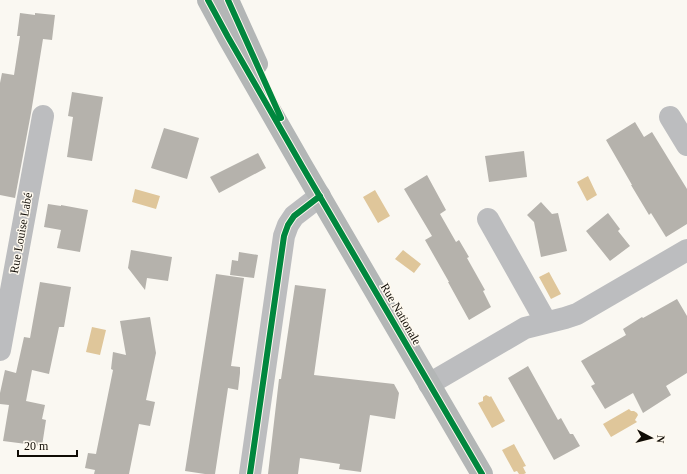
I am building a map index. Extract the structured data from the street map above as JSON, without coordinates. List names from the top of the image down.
{
  "streets": {
    "main road": ["Rue Nationale"],
    "street": ["Rue Louise Labé"]
  },
  "scale_bar": "20 m",
  "north": "right"
}
